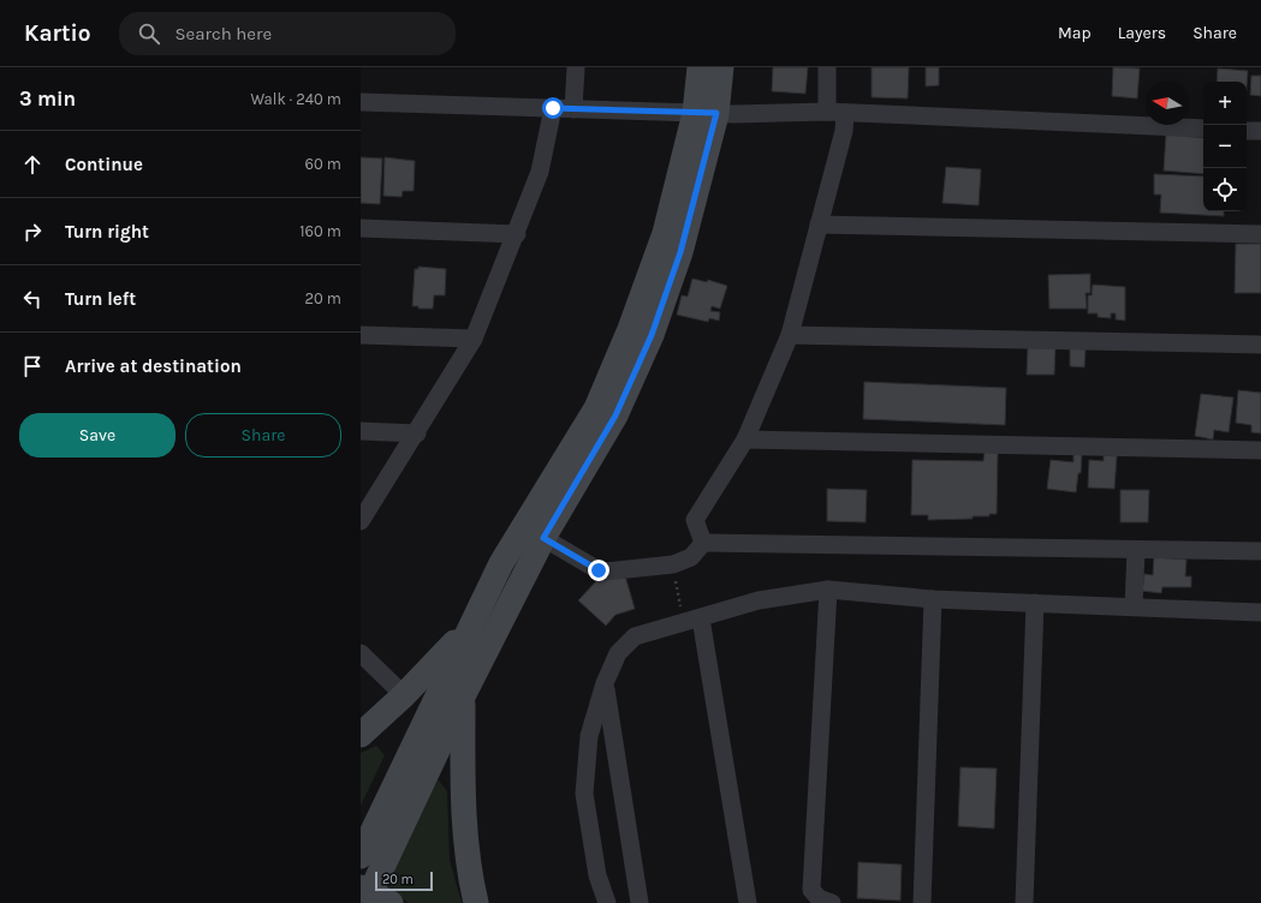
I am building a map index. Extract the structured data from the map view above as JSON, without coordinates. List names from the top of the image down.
{
  "scale_bar": "20 m",
  "north": "left",
  "page": {
    "header": "Kartio",
    "search": "Search here",
    "nav": ["Map", "Layers", "Share"],
    "heading": ["3 min", "Walk · 240 m"],
    "map_buttons": ["+", "−"],
    "list": [
      ["Continue", "60 m"],
      ["Turn right", "160 m"],
      ["Turn left", "20 m"],
      "Arrive at destination"
    ],
    "buttons": ["Save", "Share"],
    "scale": "20 m"
  }
}
